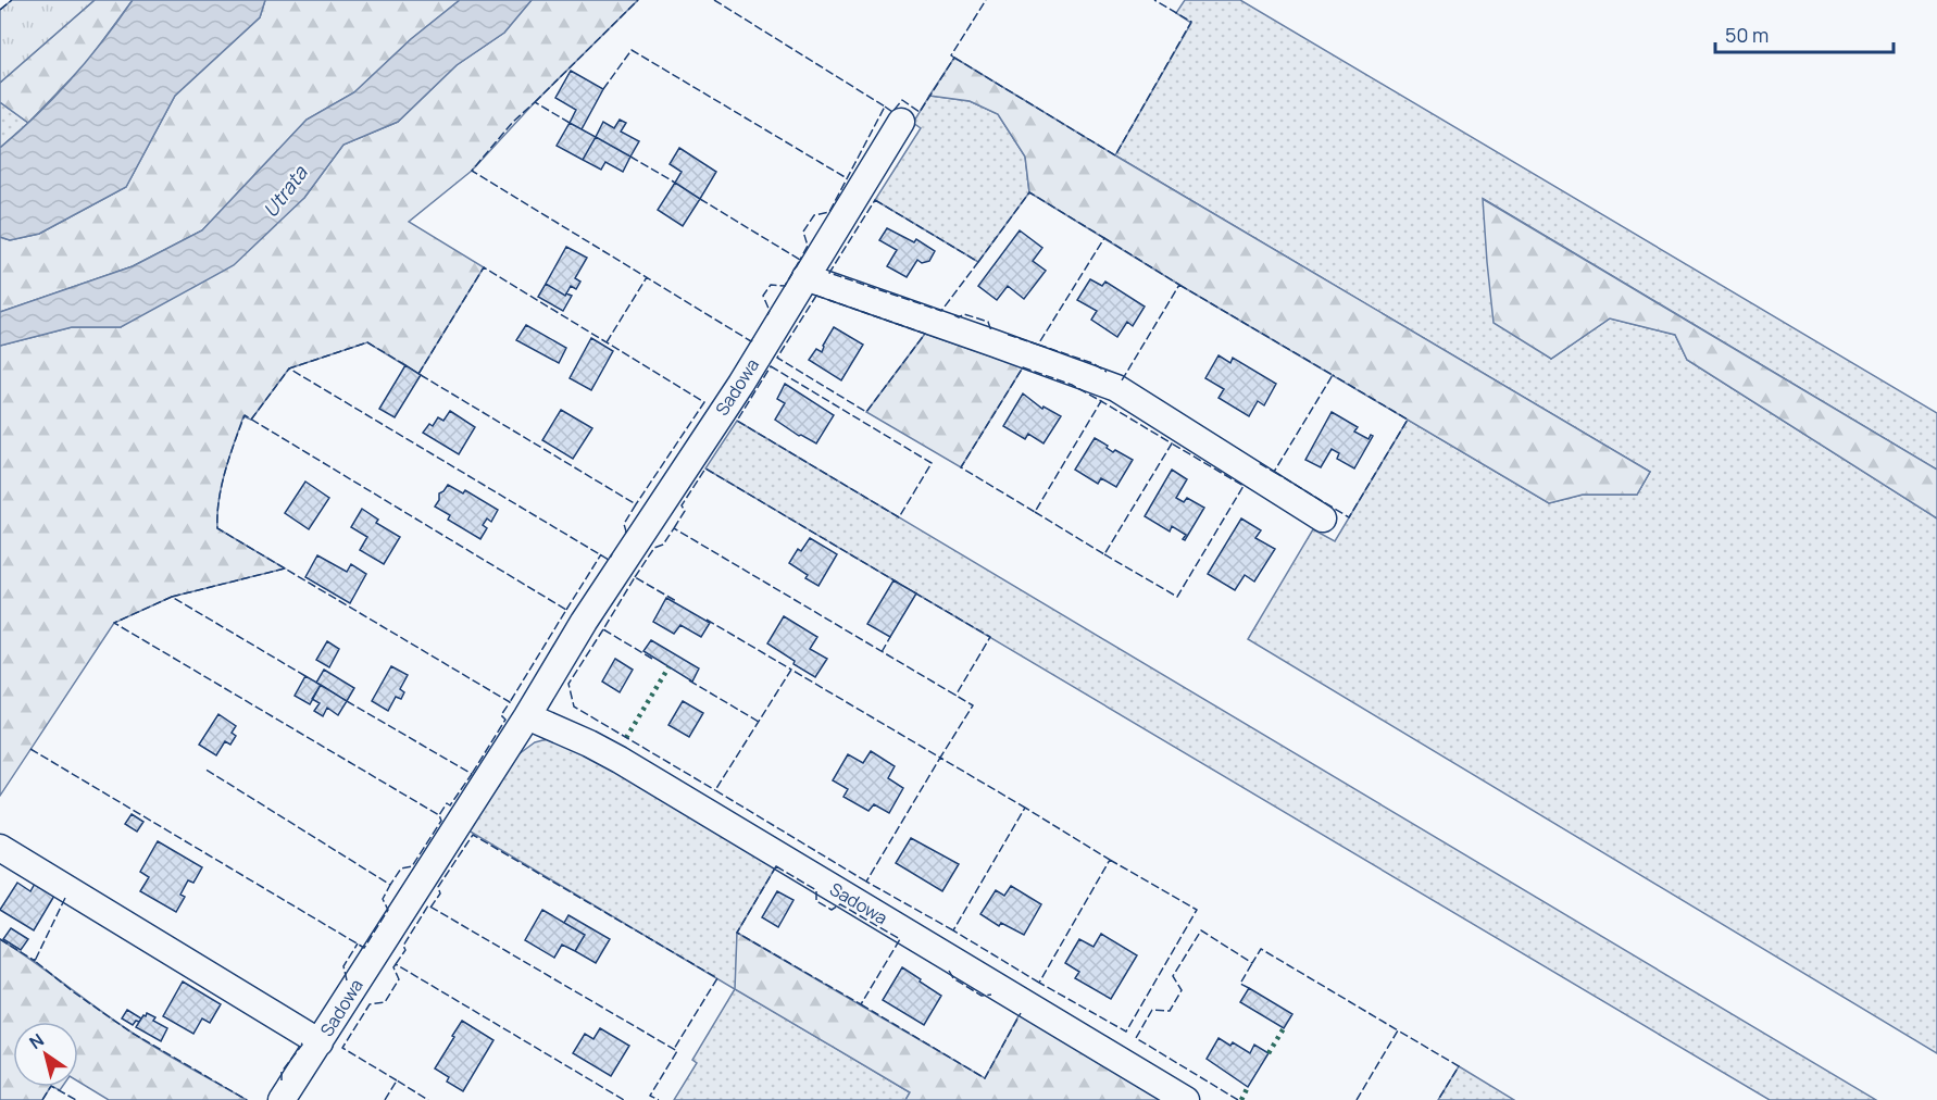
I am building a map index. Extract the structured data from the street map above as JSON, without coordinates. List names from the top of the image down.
{
  "streets": {
    "street": ["Sadowa"]
  },
  "water": ["Utrata"],
  "scale_bar": "50 m",
  "north": "top left"
}
